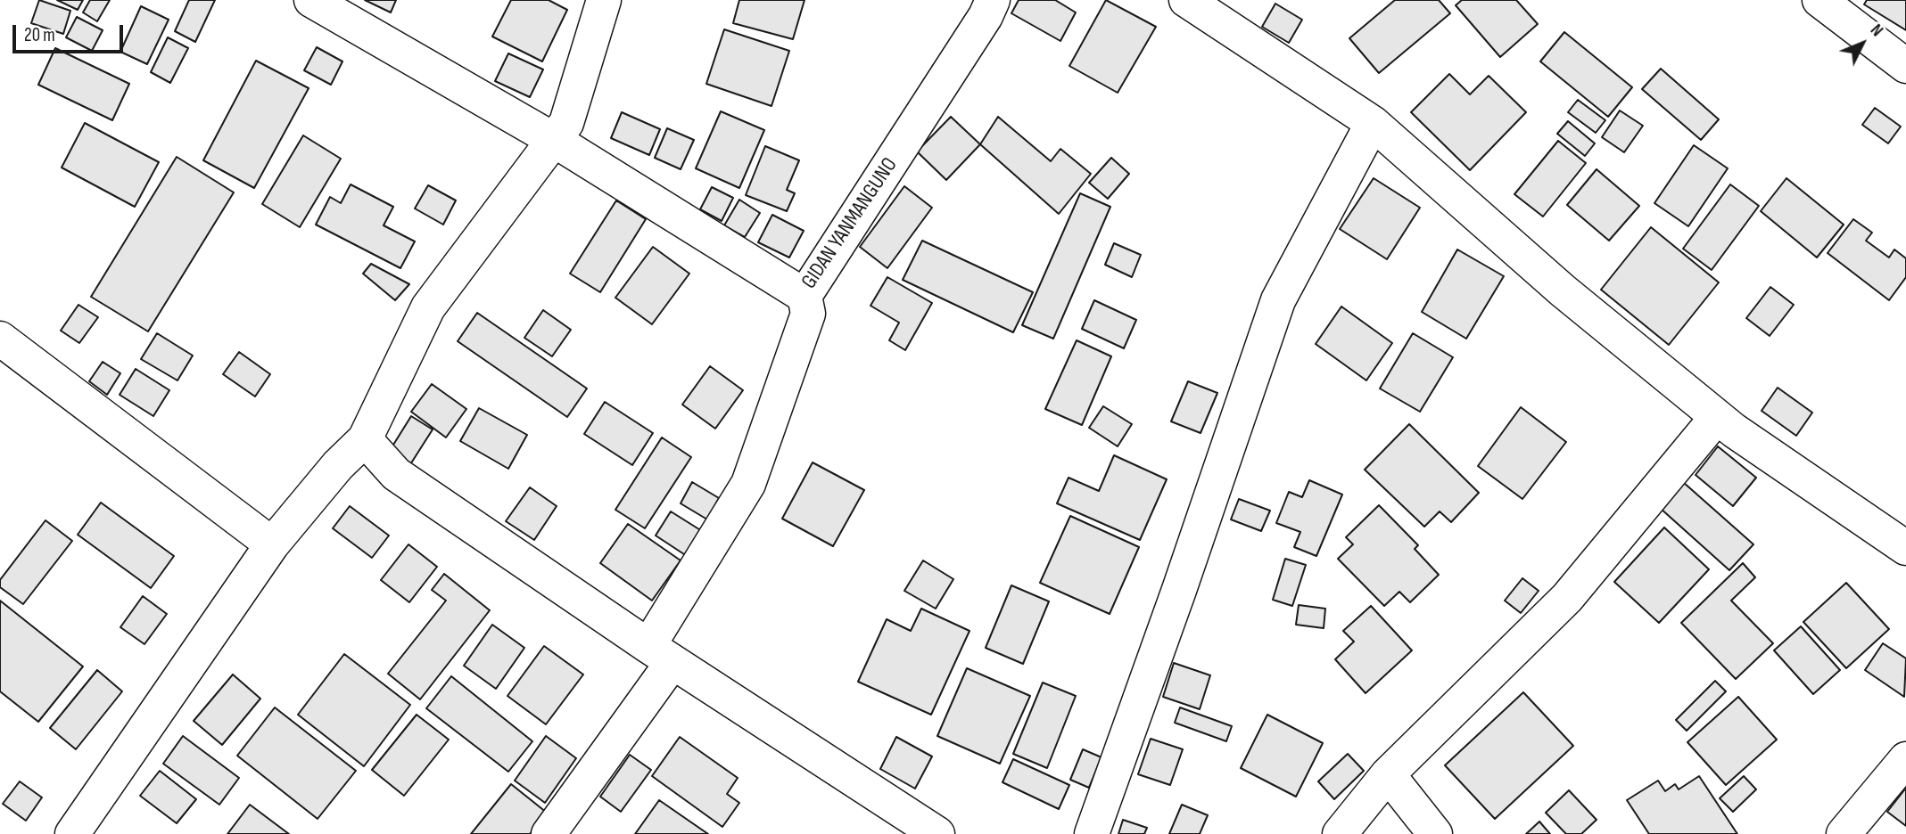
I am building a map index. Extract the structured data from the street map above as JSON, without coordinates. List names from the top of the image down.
{
  "streets": {
    "street": ["GIDAN YANMANGUNO"]
  },
  "scale_bar": "20 m",
  "north": "top right"
}
